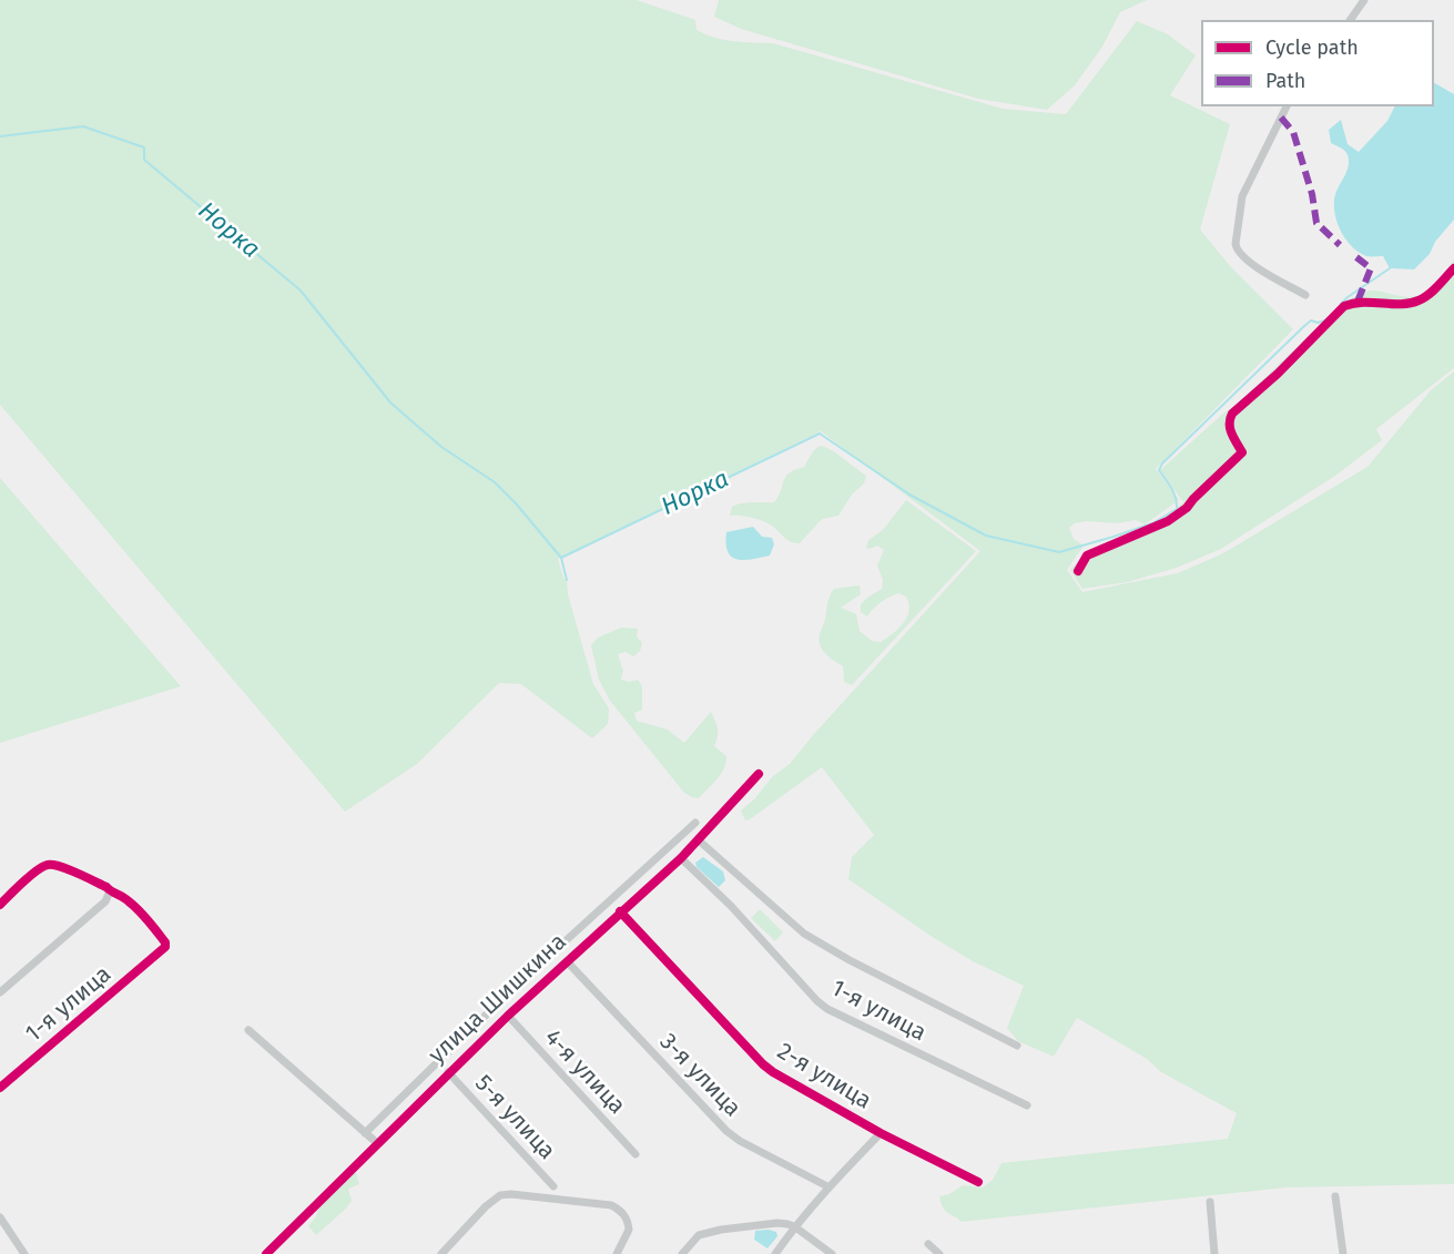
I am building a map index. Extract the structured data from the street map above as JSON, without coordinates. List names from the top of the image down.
{
  "streets": {
    "street": [
      "улица Шишкина",
      "1-я улица",
      "4-я улица",
      "3-я улица",
      "2-я улица",
      "5-я улица"
    ]
  },
  "crossings": [
    ["улица Шишкина", "1-я улица"],
    ["улица Шишкина", "4-я улица"],
    ["улица Шишкина", "3-я улица"],
    ["улица Шишкина", "2-я улица"],
    ["улица Шишкина", "5-я улица"]
  ],
  "water": ["Норка"],
  "legend": ["Cycle path", "Path"]
}
